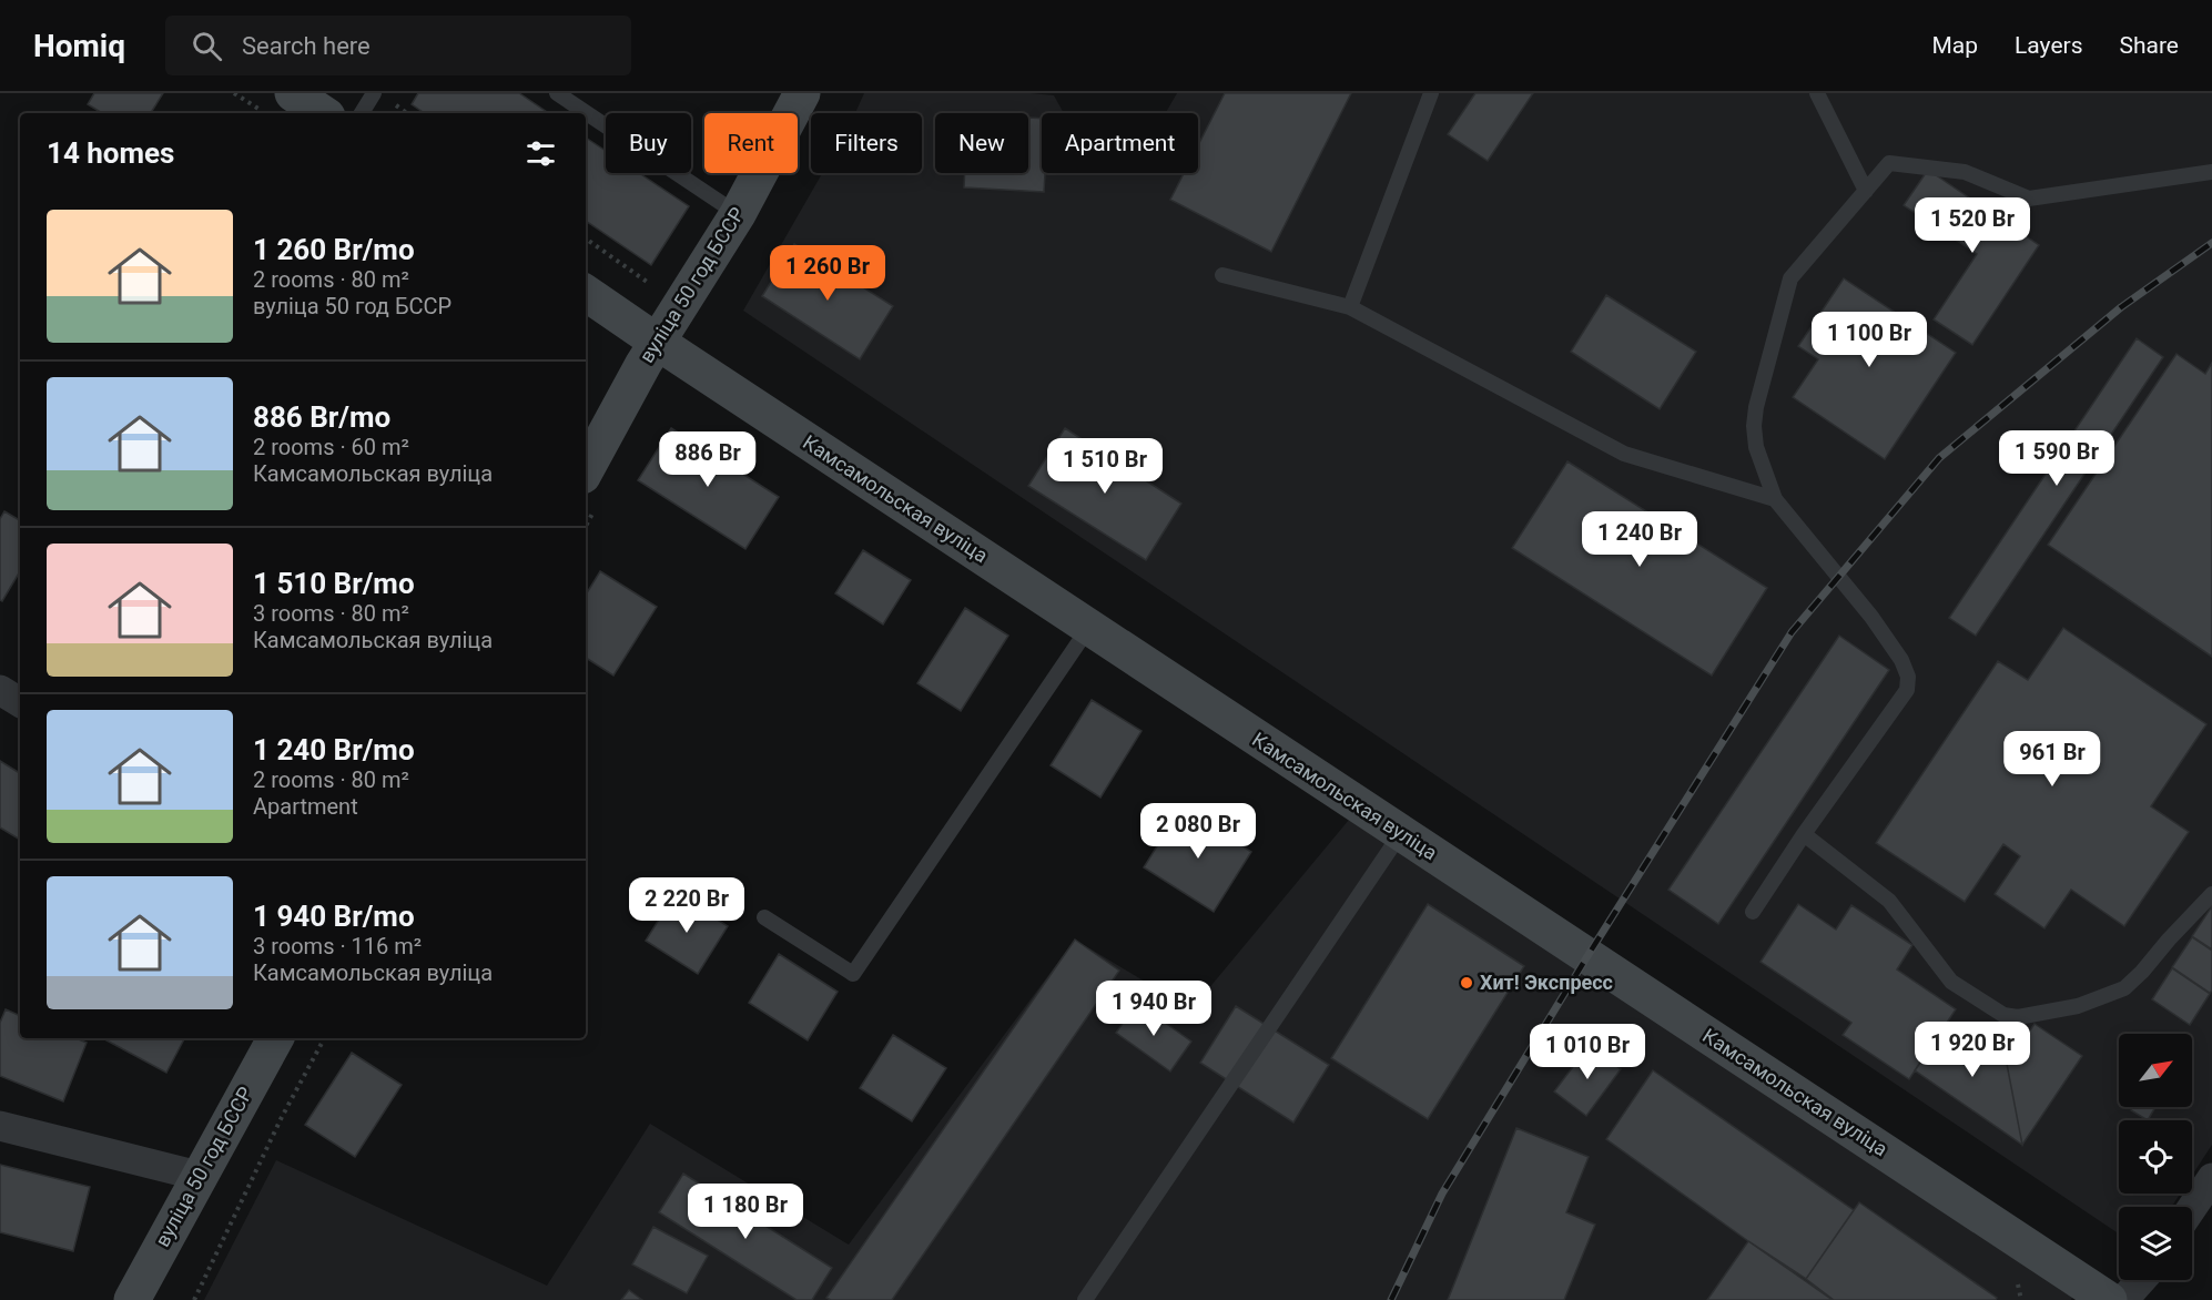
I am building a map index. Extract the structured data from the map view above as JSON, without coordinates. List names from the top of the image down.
{
  "streets": {
    "main road": ["вуліца 50 год БССР", "Камсамольская вуліца"]
  },
  "crossings": [
    ["вуліца 50 год БССР", "Камсамольская вуліца"]
  ],
  "places": ["Хит! Экспресс"],
  "north": "top right",
  "page": {
    "header": "Homiq",
    "search": "Search here",
    "nav": ["Map", "Layers", "Share"],
    "chip": [
      "Buy",
      "Rent",
      "Filters",
      "New",
      "Apartment"
    ],
    "heading": "14 homes",
    "list": [
      {
        "name": "1 260 Br/mo",
        "note": "2 rooms · 80 m² · вуліца 50 год БССР"
      },
      {
        "name": "886 Br/mo",
        "note": "2 rooms · 60 m² · Камсамольская вуліца"
      },
      {
        "name": "1 510 Br/mo",
        "note": "3 rooms · 80 m² · Камсамольская вуліца"
      },
      {
        "name": "1 240 Br/mo",
        "note": "2 rooms · 80 m² · Apartment"
      },
      {
        "name": "1 940 Br/mo",
        "note": "3 rooms · 116 m² · Камсамольская вуліца"
      }
    ],
    "price": [
      "1 520 Br",
      "1 260 Br",
      "1 100 Br",
      "1 590 Br",
      "886 Br",
      "1 510 Br",
      "1 240 Br",
      "961 Br",
      "2 080 Br",
      "2 220 Br",
      "1 940 Br",
      "1 920 Br",
      "1 010 Br",
      "1 180 Br"
    ]
  }
}
